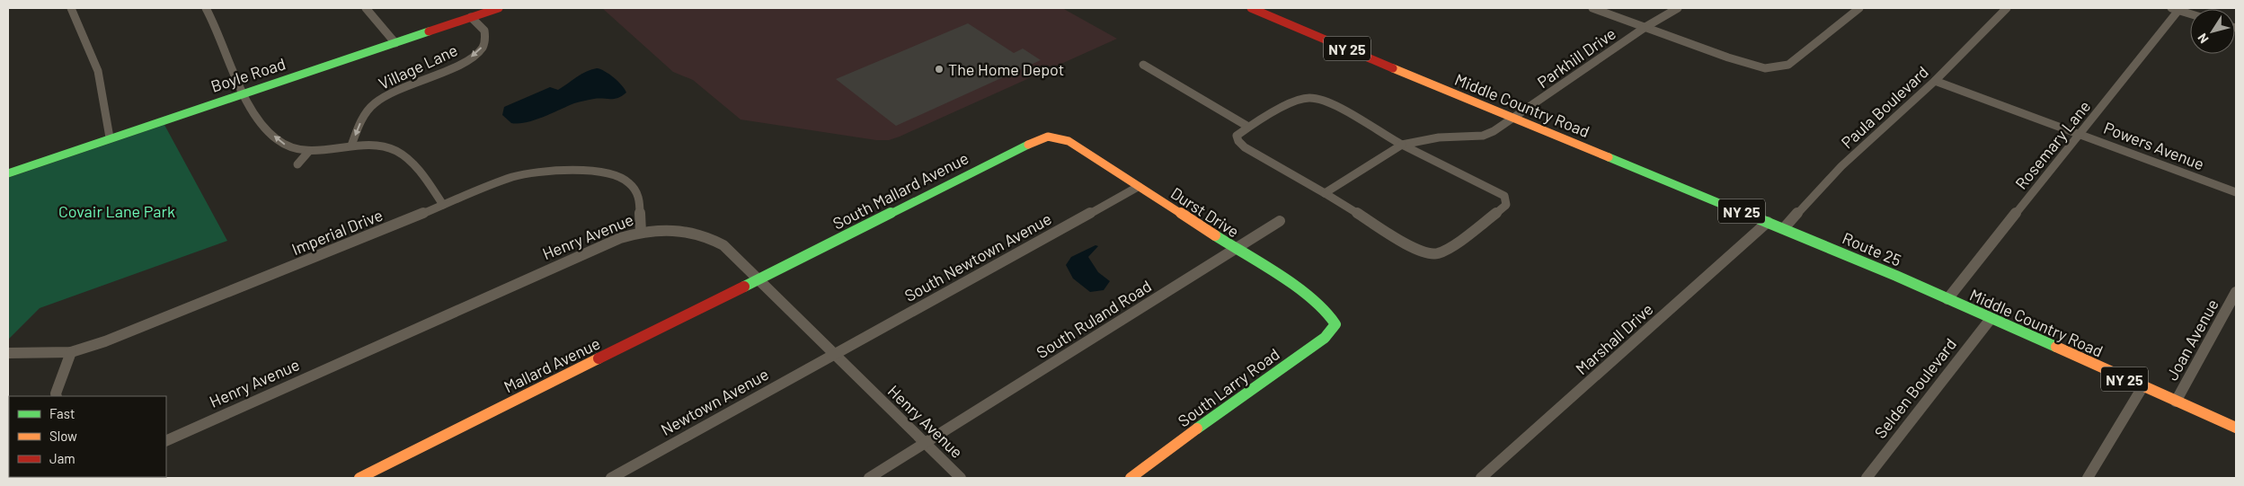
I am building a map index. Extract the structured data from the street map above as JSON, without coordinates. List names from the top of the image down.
{
  "streets": {
    "street": [
      "NY 25",
      "Parkhill Drive",
      "Village Lane",
      "Boyle Road",
      "Middle Country Road",
      "Paula Boulevard",
      "Rosemary Lane",
      "Powers Avenue",
      "South Mallard Avenue",
      "Durst Drive",
      "Imperial Drive",
      "Henry Avenue",
      "Route 25",
      "South Newtown Avenue",
      "South Ruland Road",
      "Marshall Drive",
      "Joan Avenue",
      "Mallard Avenue",
      "South Larry Road",
      "Selden Boulevard",
      "Newtown Avenue"
    ]
  },
  "crossings": [
    ["Parkhill Drive", "Middle Country Road"],
    ["Village Lane", "Boyle Road"],
    ["Middle Country Road", "Paula Boulevard"],
    ["Middle Country Road", "Rosemary Lane"],
    ["Middle Country Road", "Route 25"],
    ["Middle Country Road", "Marshall Drive"],
    ["Middle Country Road", "Joan Avenue"],
    ["Middle Country Road", "Selden Boulevard"],
    ["Paula Boulevard", "Powers Avenue"],
    ["Paula Boulevard", "Route 25"],
    ["Rosemary Lane", "Powers Avenue"],
    ["Rosemary Lane", "Route 25"],
    ["South Mallard Avenue", "Durst Drive"],
    ["South Mallard Avenue", "Henry Avenue"],
    ["South Mallard Avenue", "Mallard Avenue"],
    ["Durst Drive", "South Newtown Avenue"],
    ["Durst Drive", "South Ruland Road"],
    ["Durst Drive", "South Larry Road"],
    ["Imperial Drive", "Henry Avenue"],
    ["Henry Avenue", "South Newtown Avenue"],
    ["Henry Avenue", "South Ruland Road"],
    ["Henry Avenue", "Mallard Avenue"],
    ["Henry Avenue", "Newtown Avenue"],
    ["South Newtown Avenue", "Newtown Avenue"]
  ],
  "one_way": ["Village Lane"],
  "parks": ["Covair Lane Park"],
  "places": ["The Home Depot"],
  "legend": ["Fast", "Slow", "Jam"],
  "north": "bottom left"
}
